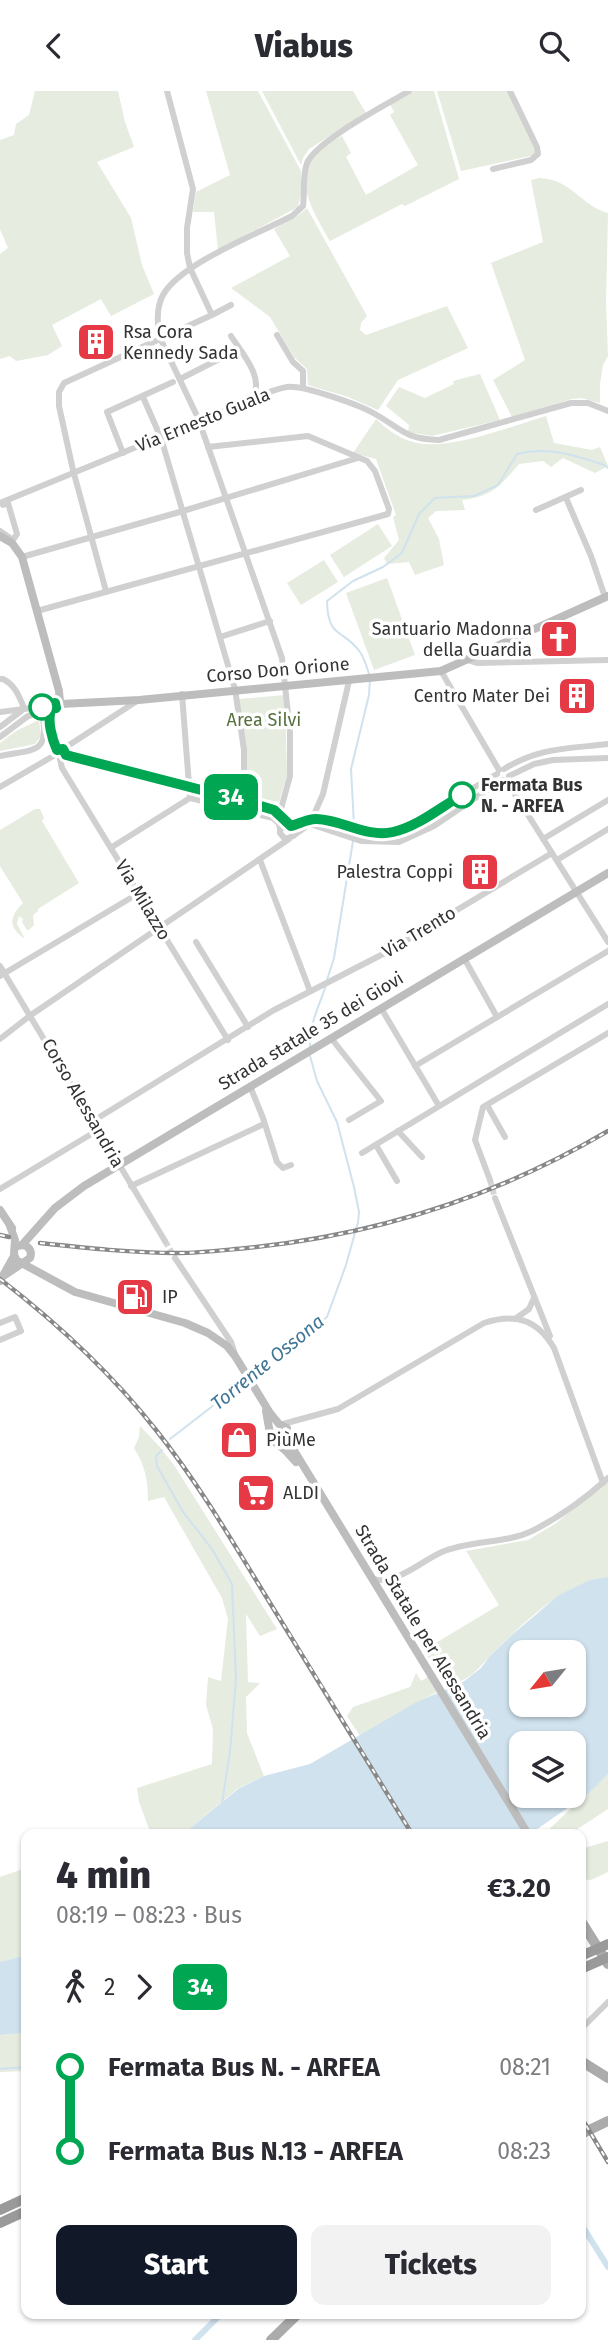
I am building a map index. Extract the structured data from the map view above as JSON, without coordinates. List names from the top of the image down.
{
  "streets": {
    "main road": ["Corso Don Orione", "Strada statale 35 dei Giovi", "Strada Statale per Alessandria"],
    "street": [
      "Via Ernesto Guala",
      "Via Milazzo",
      "Via Trento",
      "Corso Alessandria"
    ]
  },
  "crossings": [
    ["Corso Don Orione", "Via Milazzo"],
    ["Via Milazzo", "Via Trento"],
    ["Via Trento", "Corso Alessandria"],
    ["Strada statale 35 dei Giovi", "Strada Statale per Alessandria"]
  ],
  "water": ["Torrente Ossona"],
  "parks": ["Area Silvi"],
  "places": {
    "building": ["Rsa Cora Kennedy Sada", "Centro Mater Dei", "Palestra Coppi"],
    "church": ["Santuario Madonna della Guardia"],
    "other": ["Fermata Bus N. - ARFEA"],
    "fuel station": ["IP"],
    "shop": ["PiùMe"],
    "supermarket": ["ALDI"]
  },
  "lines": ["bus line 34"],
  "north": "bottom left",
  "page": {
    "header": "Viabus",
    "on_map": "34",
    "heading": ["4 min", "08:19 – 08:23 · Bus", "€3.20"],
    "legs": ["2", "34"],
    "list": [
      {
        "name": "Fermata Bus N. - ARFEA",
        "value": "08:21"
      },
      {
        "name": "Fermata Bus N.13 - ARFEA",
        "value": "08:23"
      }
    ],
    "buttons": ["Start", "Tickets"]
  }
}
